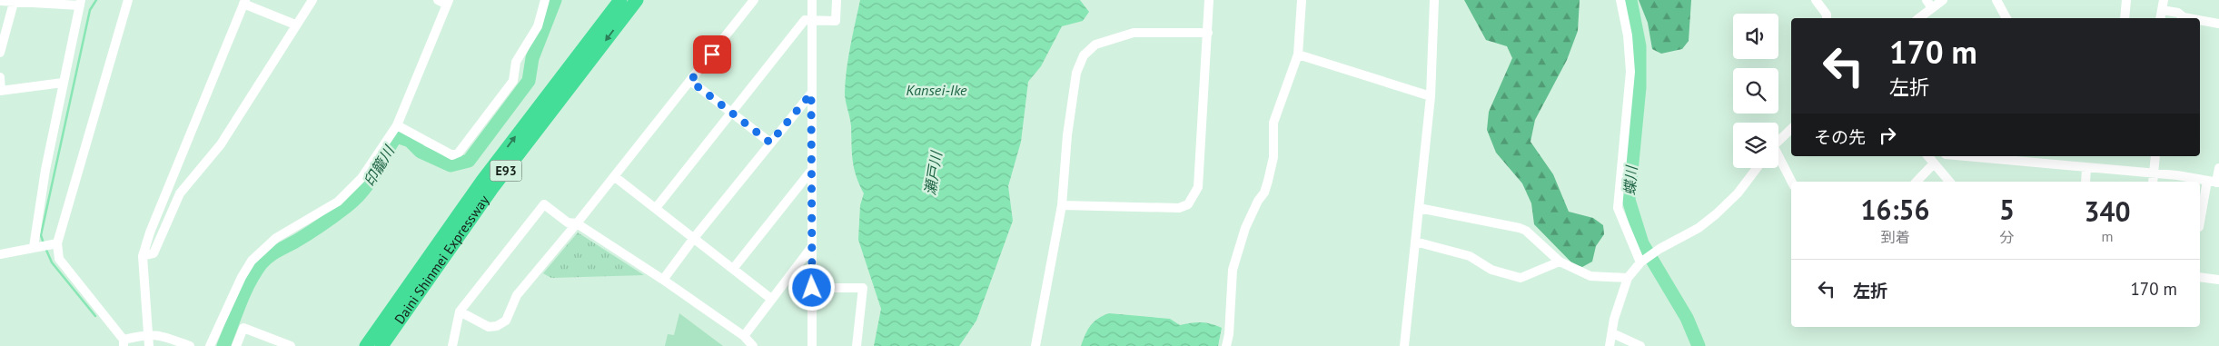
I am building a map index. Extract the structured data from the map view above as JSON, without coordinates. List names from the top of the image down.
{
  "streets": {
    "highway": ["E93", "Daini Shinmei Expressway"]
  },
  "water": [
    "Kansei-Ike",
    "印籠川",
    "瀬戸川",
    "蝶川"
  ],
  "page": {
    "turn": ["170 m", "左折"],
    "then": "その先",
    "eta": [
      "16:56",
      "到着",
      "5",
      "分",
      "340",
      "m"
    ],
    "list": [
      {
        "name": "左折",
        "value": "170 m"
      }
    ]
  }
}
